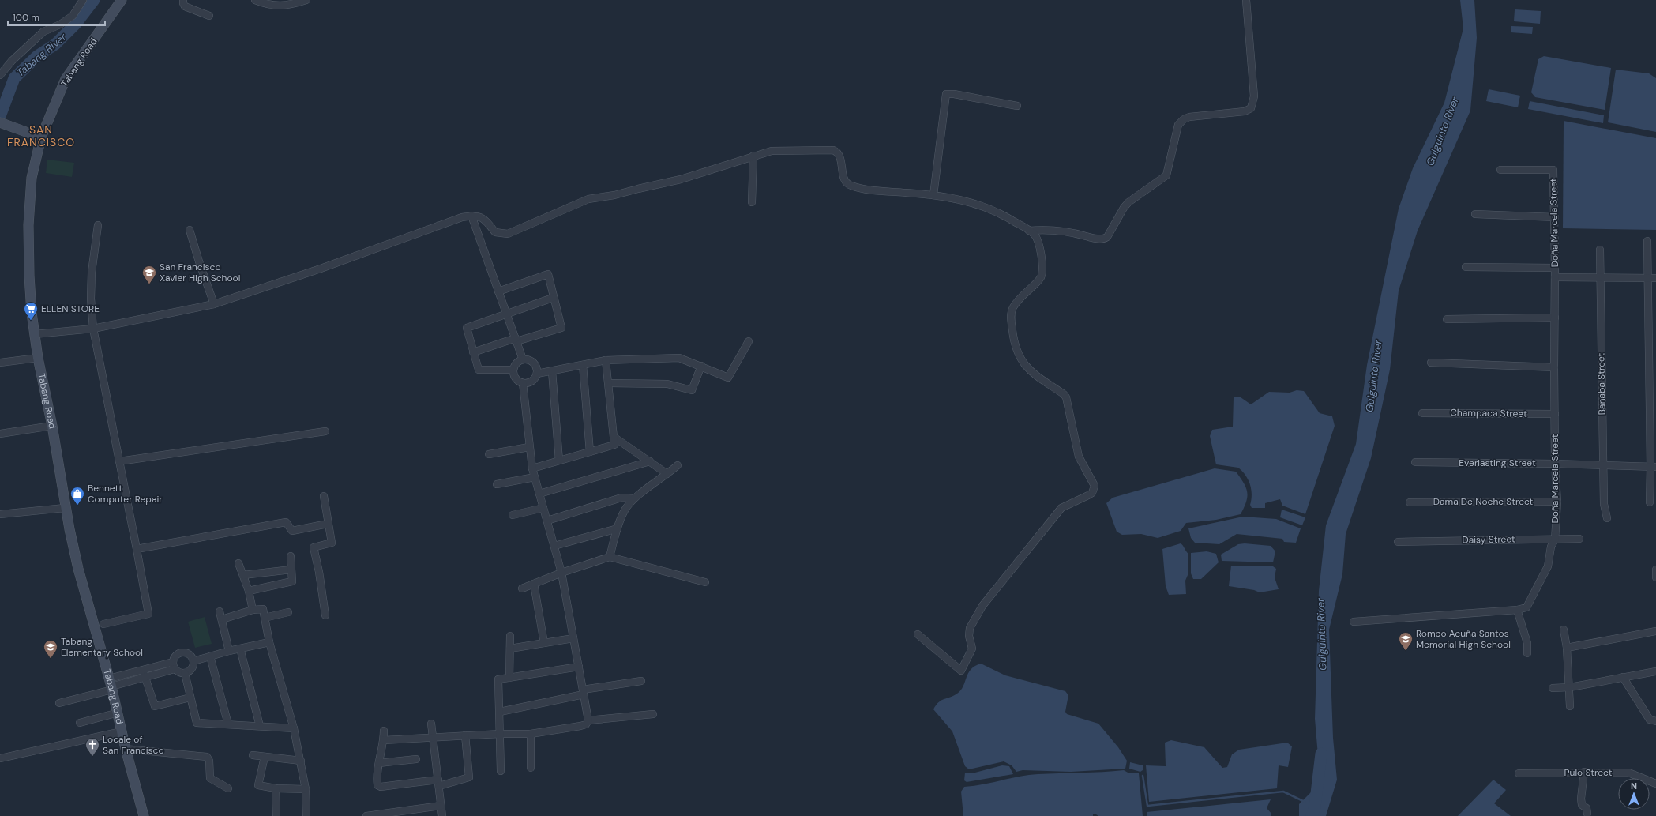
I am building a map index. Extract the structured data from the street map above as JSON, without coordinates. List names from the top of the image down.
{
  "streets": {
    "main road": ["Tabang Road"],
    "street": [
      "Doña Marcela Street",
      "Banaba Street",
      "Champaca Street",
      "Everlasting Street",
      "Dama De Noche Street",
      "Daisy Street",
      "Pulo Street"
    ]
  },
  "crossings": [
    ["Doña Marcela Street", "Champaca Street"],
    ["Doña Marcela Street", "Everlasting Street"],
    ["Doña Marcela Street", "Dama De Noche Street"],
    ["Doña Marcela Street", "Daisy Street"],
    ["Banaba Street", "Everlasting Street"]
  ],
  "districts": ["SAN FRANCISCO"],
  "water": ["Tabang River", "Guiguinto River"],
  "places": {
    "school or university": ["San Francisco Xavier High School", "Romeo Acuña Santos Memorial High School", "Tabang Elementary School"],
    "supermarket": ["ELLEN STORE"],
    "shop": ["Bennett Computer Repair"],
    "church": ["Locale of San Francisco"]
  },
  "scale_bar": "100 m",
  "north": "top"
}
